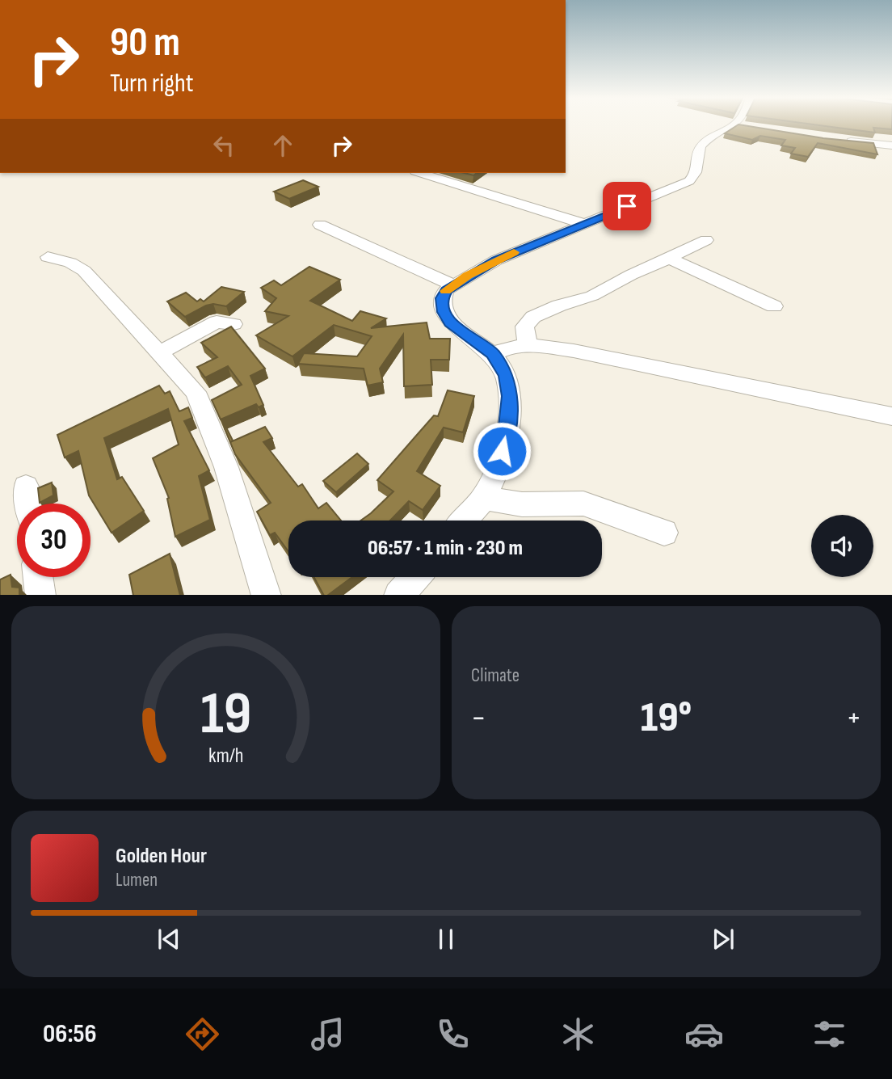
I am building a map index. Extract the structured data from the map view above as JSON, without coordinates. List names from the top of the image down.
{
  "page": {
    "turn": ["90 m", "Turn right"],
    "limit": "30",
    "trip": "06:57 · 1 min · 230 m",
    "tile": "Climate",
    "heat": ["−", "19°", "+"],
    "song": ["Golden Hour", "Lumen"],
    "tabs": "06:56",
    "gauge": ["19", "km/h"]
  }
}
